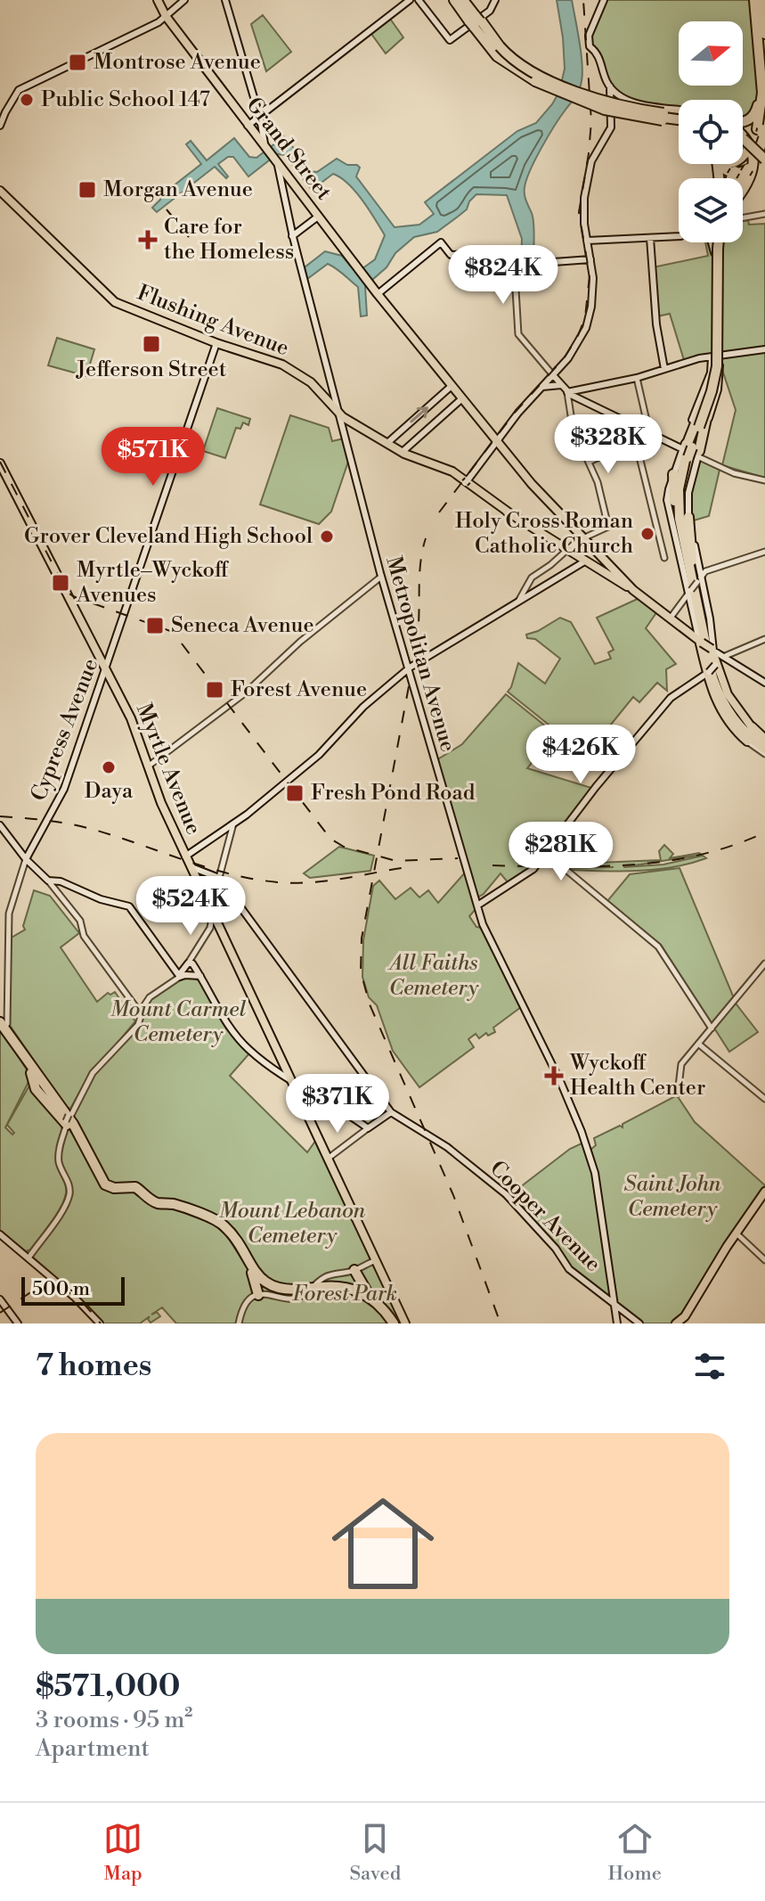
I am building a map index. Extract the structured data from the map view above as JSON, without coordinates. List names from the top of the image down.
{
  "streets": {
    "main road": [
      "Grand Street",
      "Flushing Avenue",
      "Metropolitan Avenue",
      "Cypress Avenue",
      "Myrtle Avenue",
      "Cooper Avenue"
    ]
  },
  "crossings": [
    ["Grand Street", "Flushing Avenue"],
    ["Grand Street", "Metropolitan Avenue"],
    ["Flushing Avenue", "Metropolitan Avenue"],
    ["Flushing Avenue", "Cypress Avenue"],
    ["Metropolitan Avenue", "Cooper Avenue"],
    ["Cypress Avenue", "Myrtle Avenue"]
  ],
  "parks": [
    "All Faiths Cemetery",
    "Mount Carmel Cemetery",
    "Saint John Cemetery",
    "Mount Lebanon Cemetery",
    "Forest Park"
  ],
  "places": {
    "transit": [
      "Montrose Avenue",
      "Morgan Avenue",
      "Jefferson Street",
      "Myrtle–Wyckoff Avenues",
      "Seneca Avenue",
      "Forest Avenue",
      "Fresh Pond Road"
    ],
    "other": [
      "Public School 147",
      "Holy Cross Roman Catholic Church",
      "Grover Cleveland High School",
      "Daya"
    ],
    "health": ["Care for the Homeless", "Wyckoff Health Center"]
  },
  "scale_bar": "500 m",
  "north": "right",
  "page": {
    "price": [
      "$824K",
      "$328K",
      "$571K",
      "$426K",
      "$281K",
      "$524K",
      "$371K"
    ],
    "scale": "500 m",
    "heading": "7 homes",
    "list": [
      {
        "name": "$571,000",
        "note": "3 rooms · 95 m² · Apartment"
      }
    ],
    "tabs": ["Map", "Saved", "Home"]
  }
}
